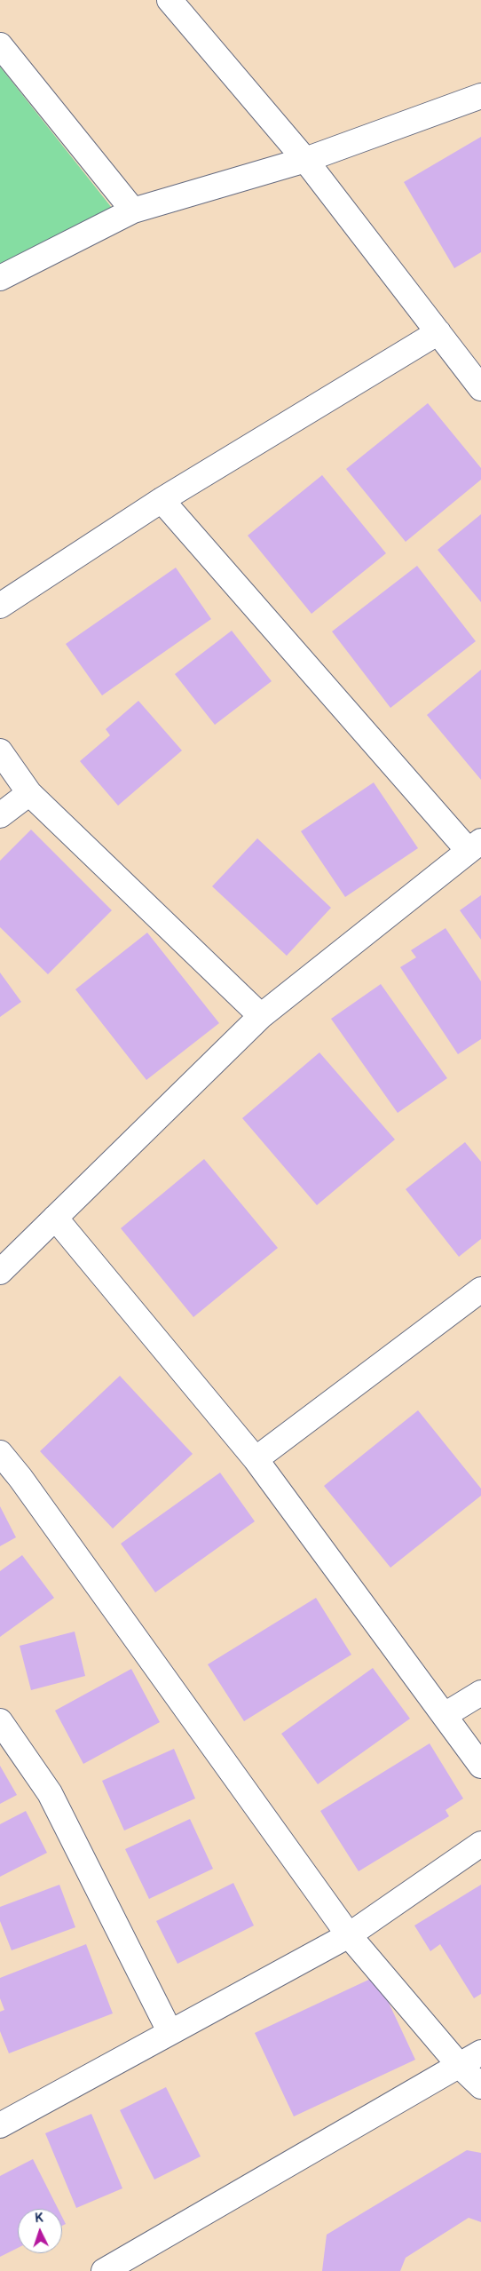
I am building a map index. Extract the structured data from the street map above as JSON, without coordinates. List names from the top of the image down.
{
  "north": "top"
}
